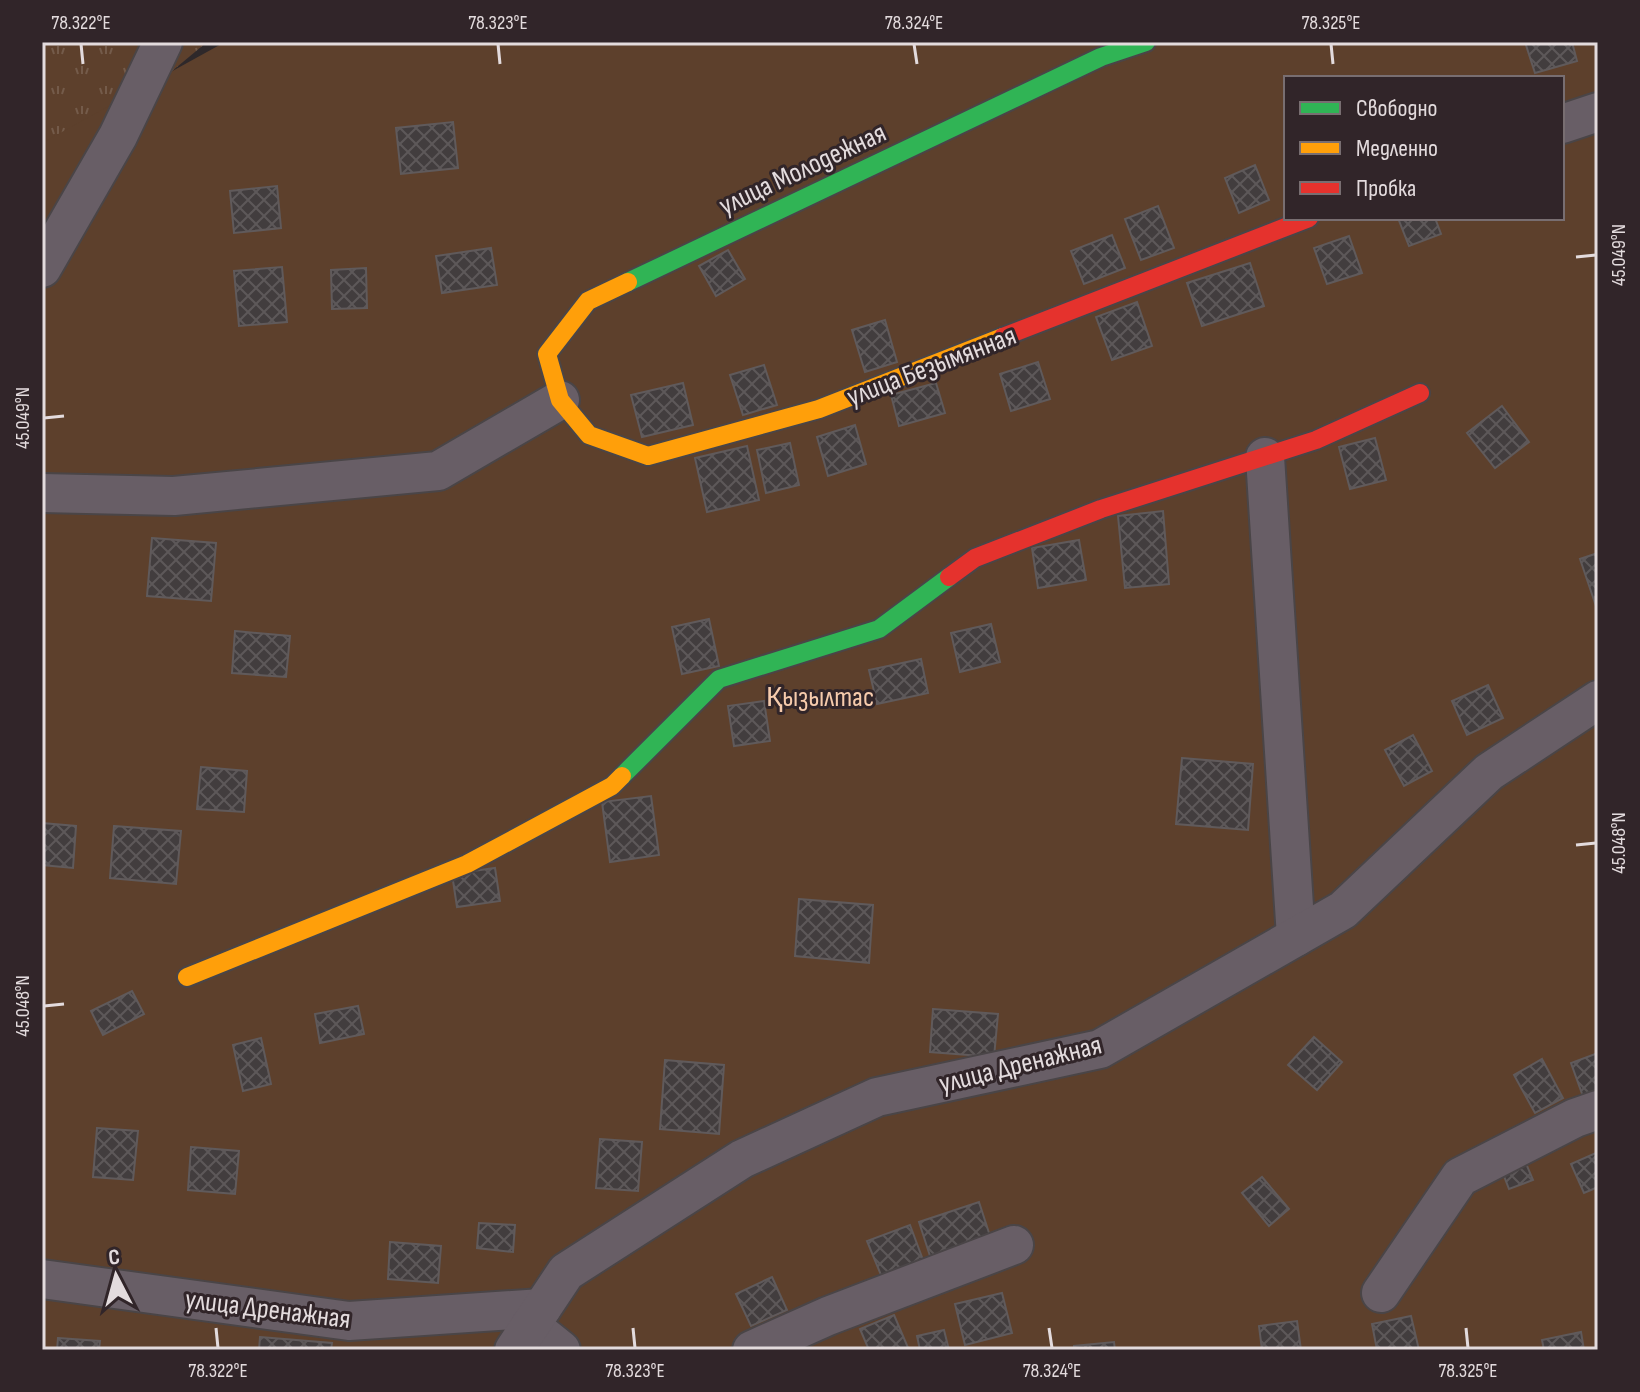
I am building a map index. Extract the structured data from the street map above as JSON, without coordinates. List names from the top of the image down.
{
  "streets": {
    "street": ["улица Молодежная", "улица Безымянная", "улица Дренажная"]
  },
  "crossings": [
    ["улица Молодежная", "улица Безымянная"]
  ],
  "parks": ["Қызылтас"],
  "legend": ["Свободно", "Медленно", "Пробка"],
  "north": "top",
  "coordinates": [
    "78.322°E",
    "78.323°E",
    "78.324°E",
    "78.325°E",
    "45.049°N",
    "45.048°N"
  ]
}
